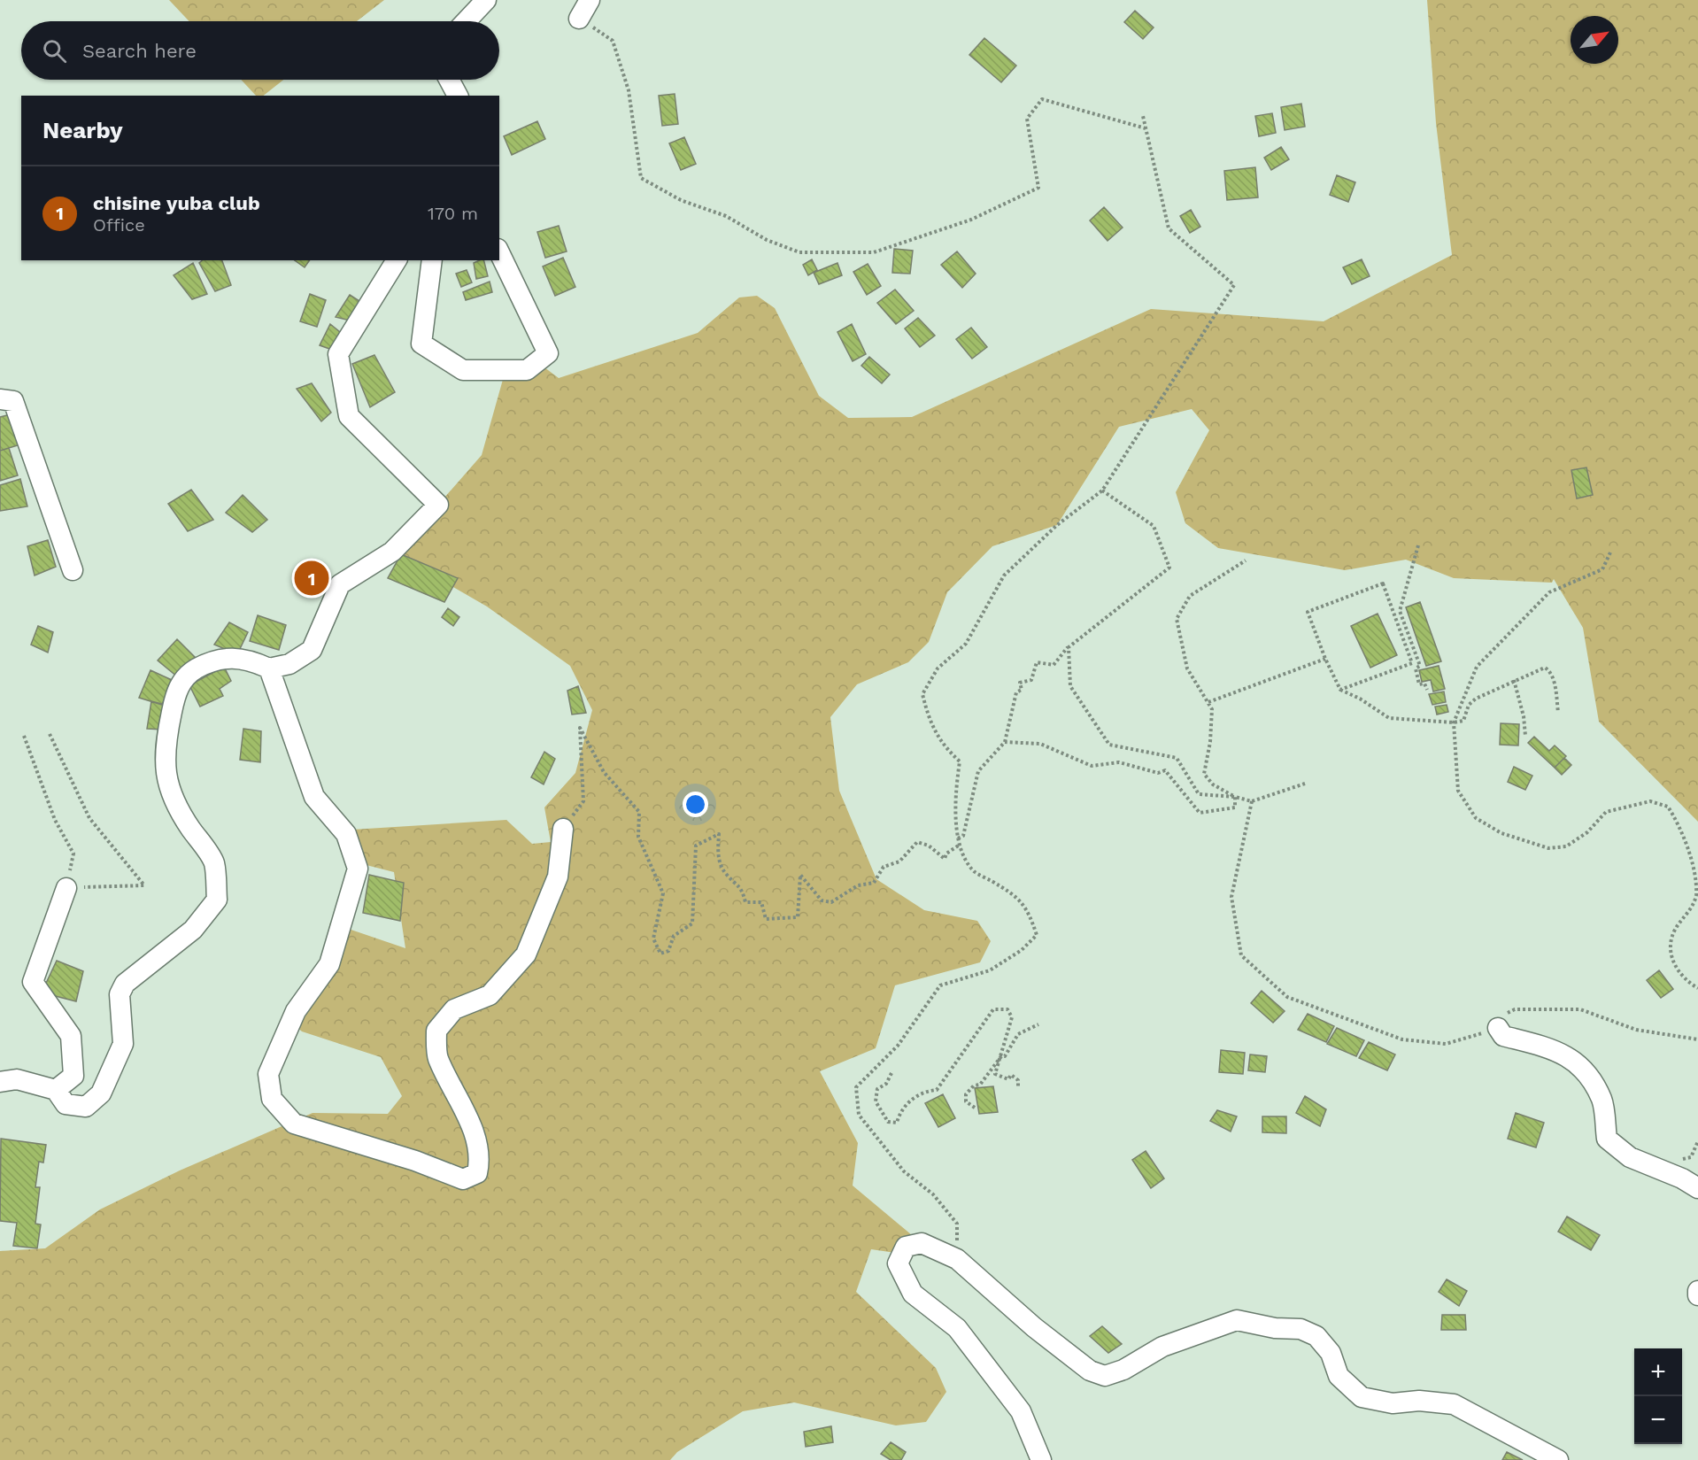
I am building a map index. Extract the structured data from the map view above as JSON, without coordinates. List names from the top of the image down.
{
  "north": "top right",
  "page": {
    "search": "Search here",
    "heading": "Nearby",
    "list": [
      {
        "mark": "1",
        "name": "chisine yuba club",
        "note": "Office",
        "value": "170 m"
      }
    ],
    "pins": "1",
    "map_buttons": ["+", "−"]
  }
}
